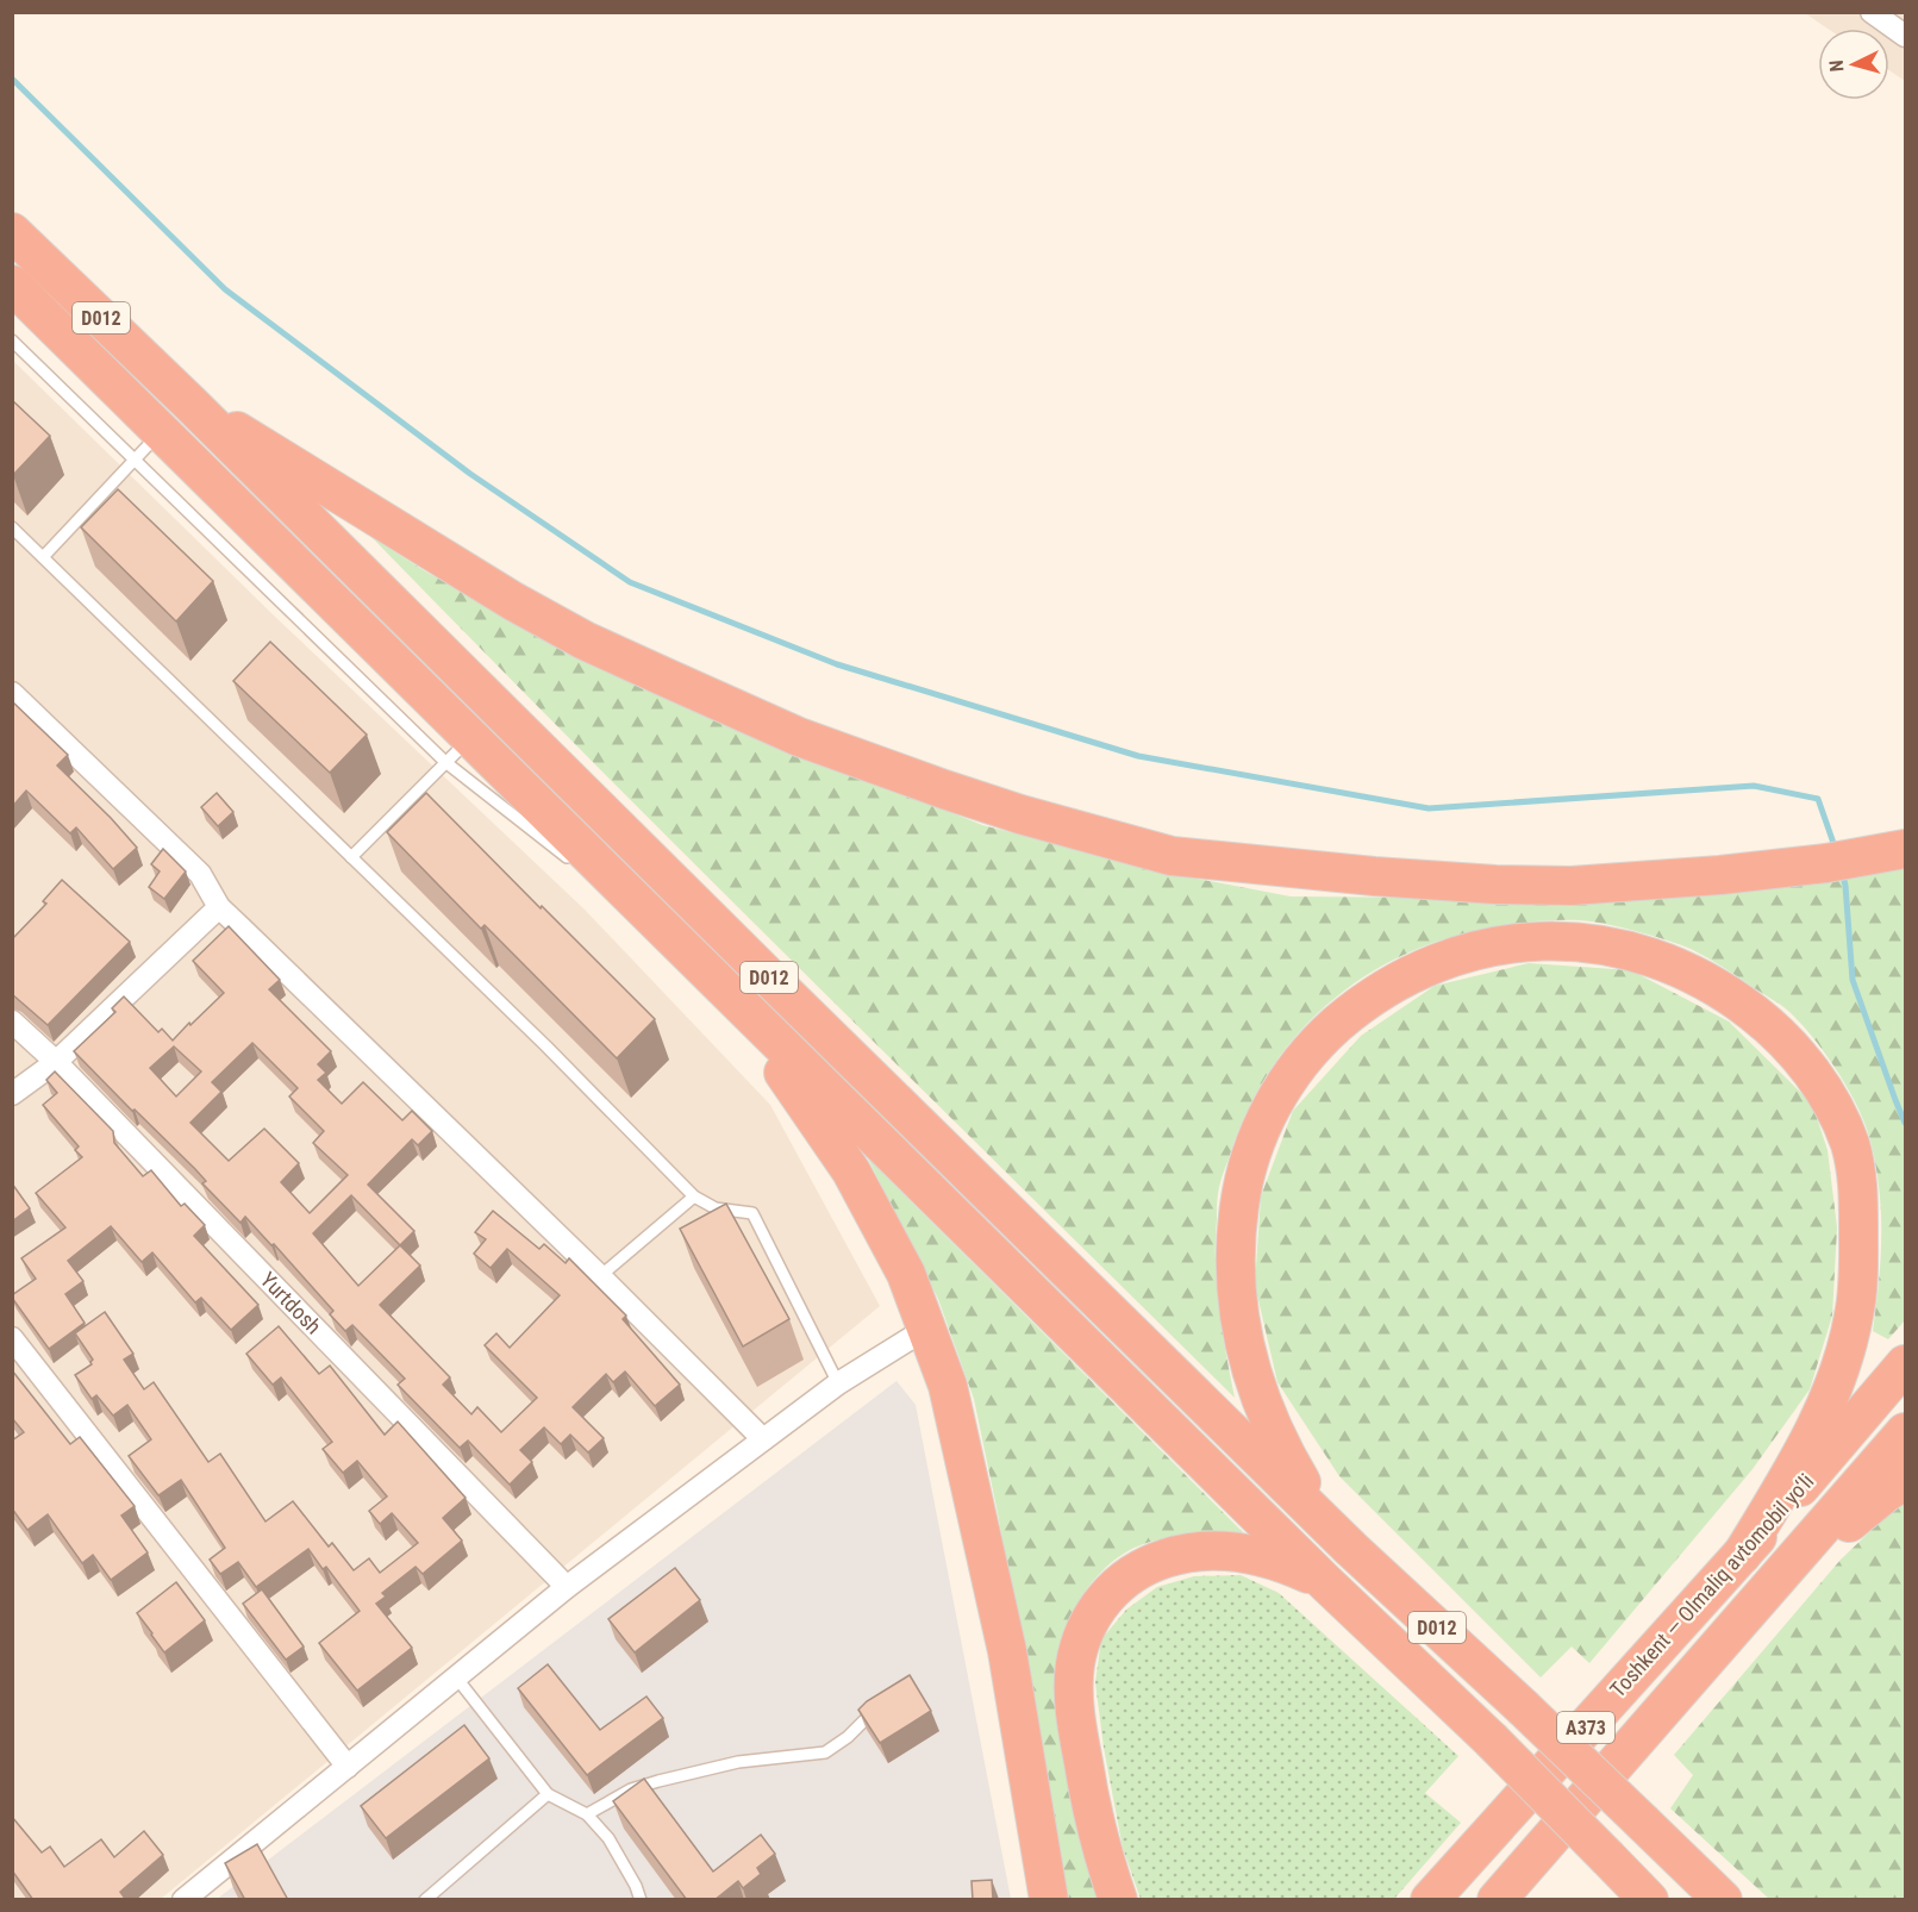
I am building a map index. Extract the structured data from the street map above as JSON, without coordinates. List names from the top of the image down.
{
  "streets": {
    "highway": ["D012", "Toshkent — Olmaliq avtomobil yo‘li", "A373"],
    "street": ["Yurtdosh"]
  },
  "north": "left"
}
